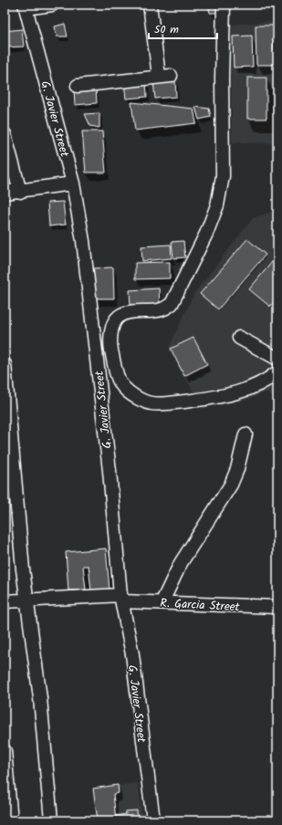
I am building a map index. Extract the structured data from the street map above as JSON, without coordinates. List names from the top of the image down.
{
  "streets": {
    "street": ["G. Javier Street", "R. Garcia Street"]
  },
  "crossings": [
    ["G. Javier Street", "R. Garcia Street"]
  ],
  "scale_bar": "50 m"
}
